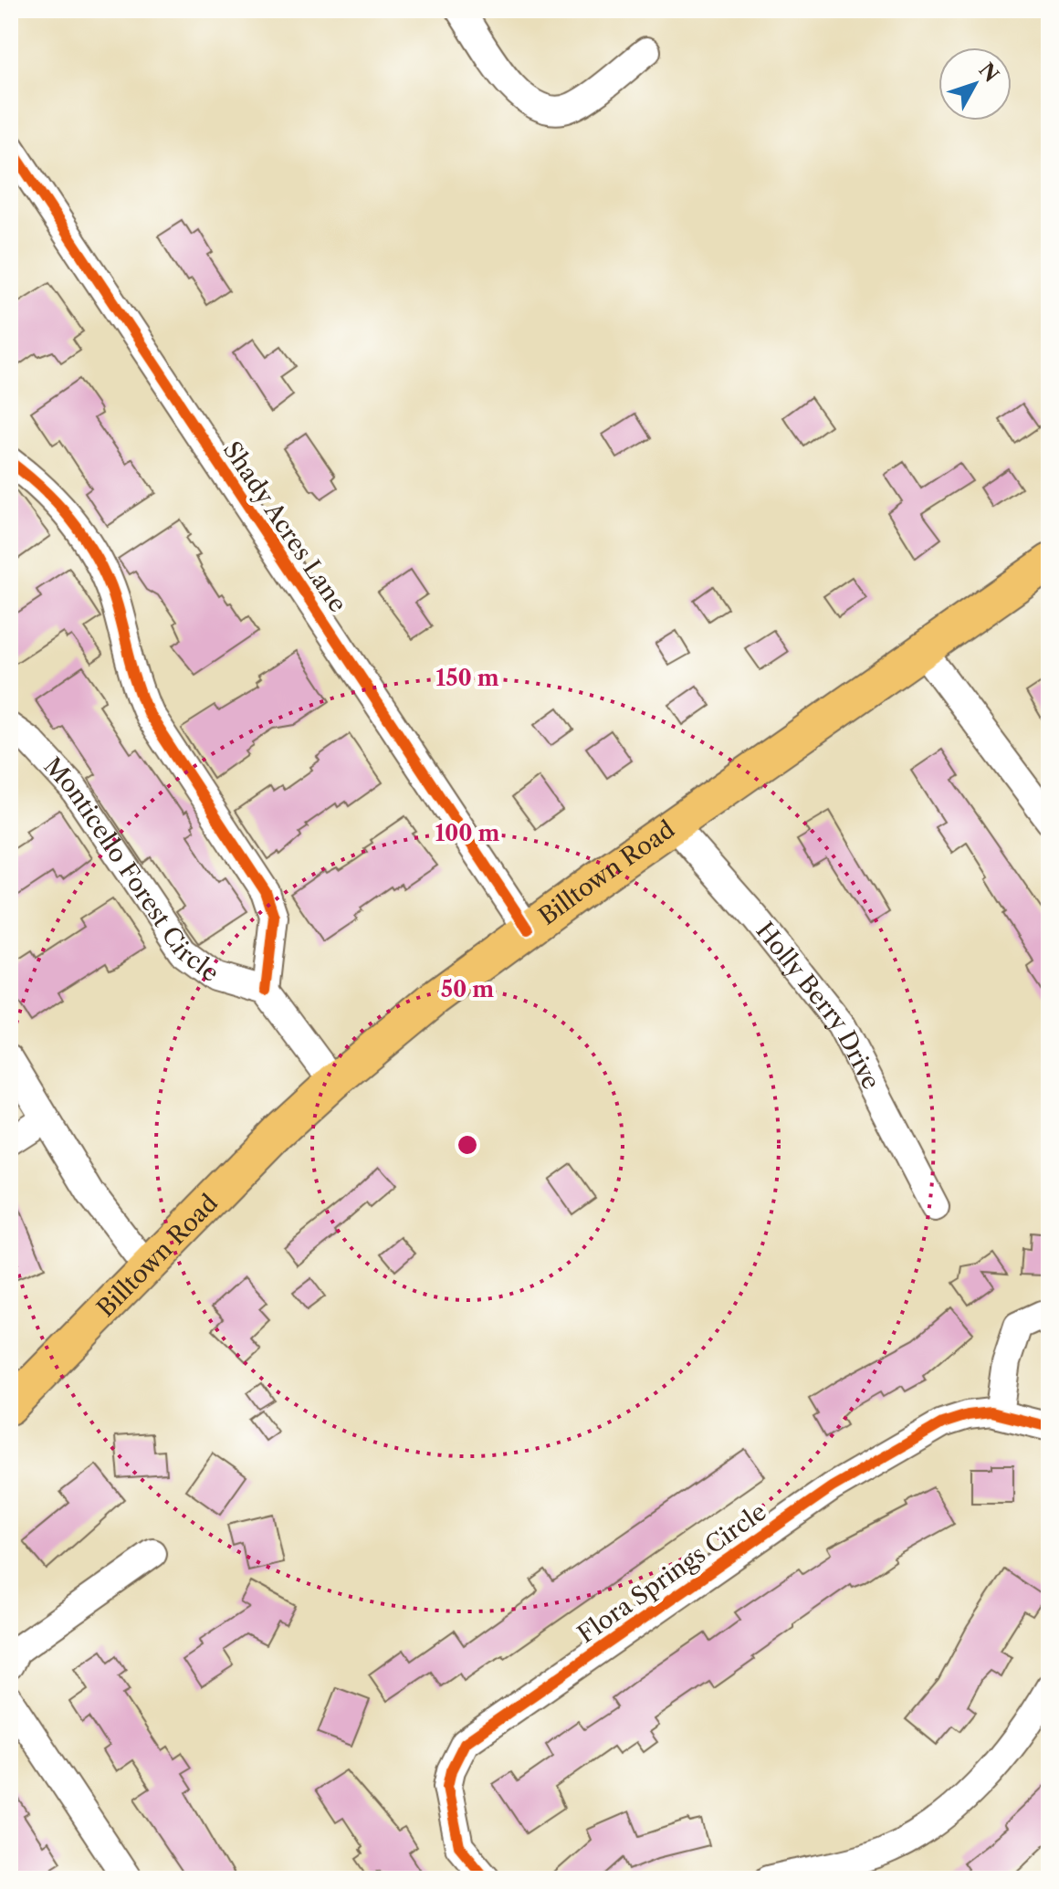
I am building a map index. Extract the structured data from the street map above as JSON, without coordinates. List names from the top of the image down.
{
  "streets": {
    "main road": ["Billtown Road"],
    "street": [
      "Shady Acres Lane",
      "Monticello Forest Circle",
      "Holly Berry Drive",
      "Flora Springs Circle"
    ]
  },
  "crossings": [
    ["Shady Acres Lane", "Billtown Road"],
    ["Billtown Road", "Holly Berry Drive"]
  ],
  "north": "top right",
  "rings": ["150 m", "100 m", "50 m"]
}
